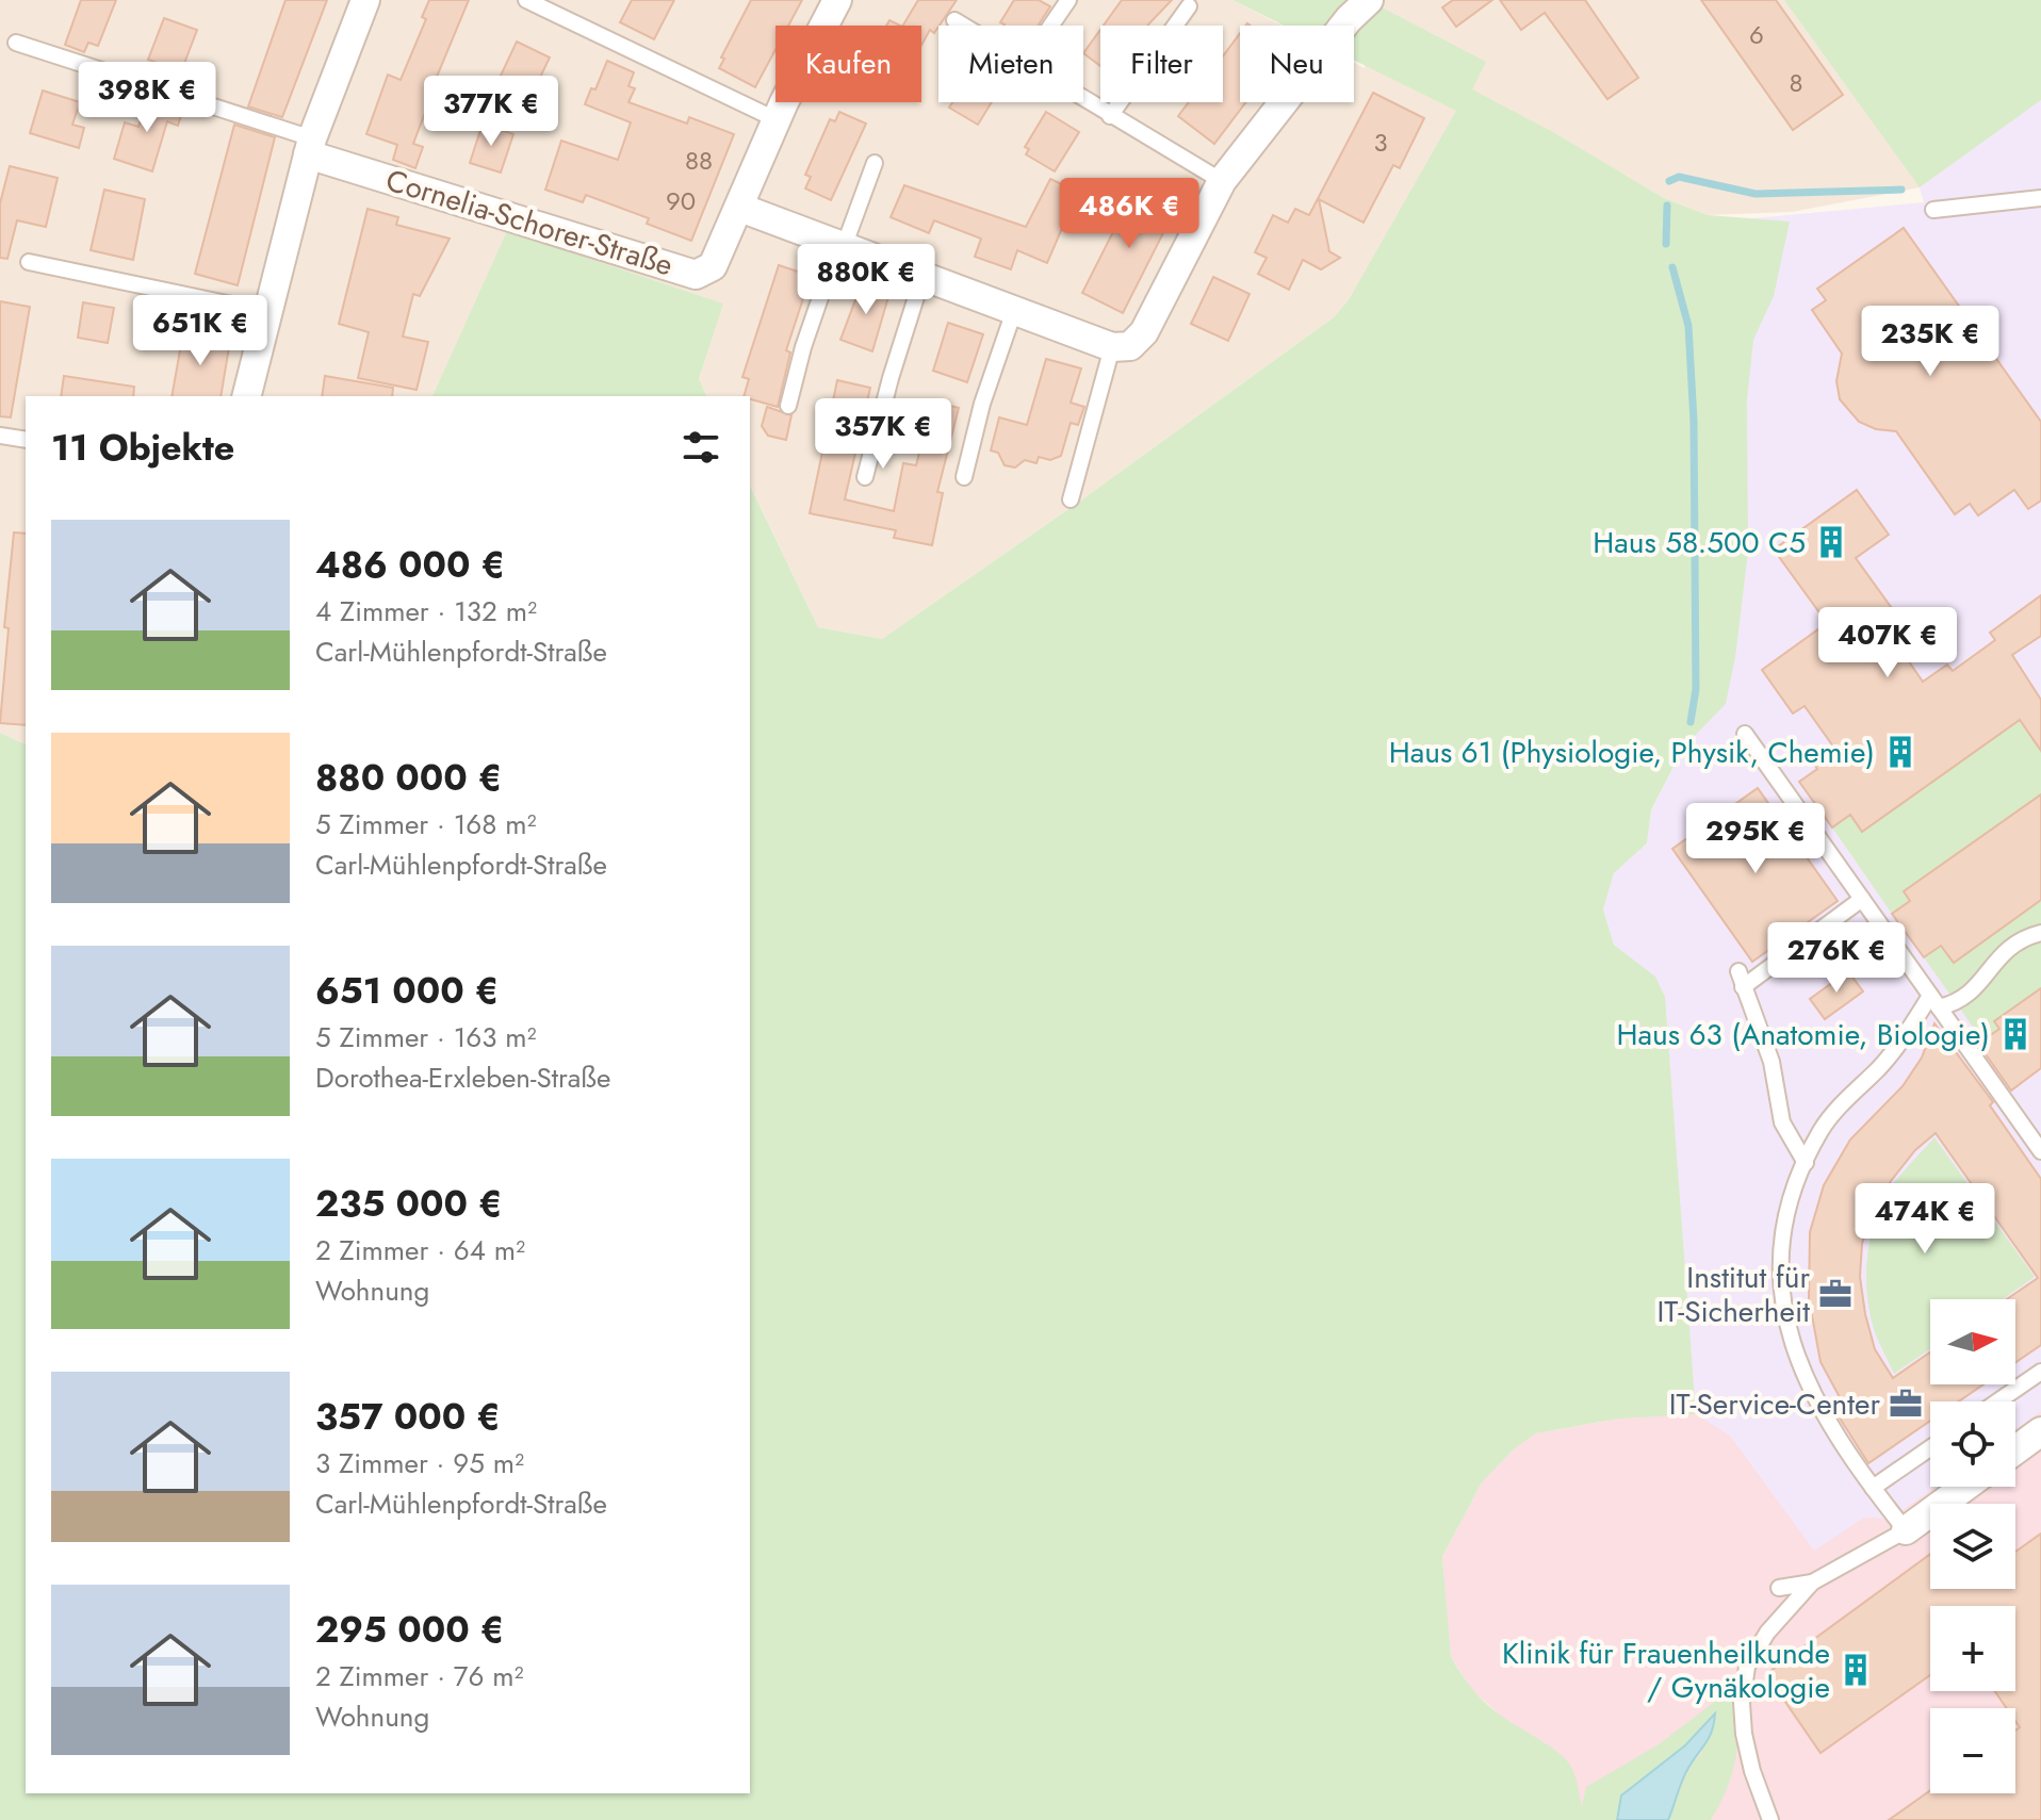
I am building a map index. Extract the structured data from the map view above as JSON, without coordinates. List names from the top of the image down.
{
  "streets": {
    "street": ["Cornelia-Schorer-Straße"]
  },
  "places": {
    "building": [
      "Haus 58.500 C5",
      "Haus 61 (Physiologie, Physik, Chemie)",
      "Haus 63 (Anatomie, Biologie)",
      "Klinik für Frauenheilkunde / Gynäkologie"
    ],
    "office": ["Institut für IT-Sicherheit", "IT-Service-Center"]
  },
  "house_numbers": [
    "6",
    "8",
    "3",
    "88",
    "90"
  ],
  "north": "right",
  "page": {
    "chip": [
      "Kaufen",
      "Mieten",
      "Filter",
      "Neu"
    ],
    "price": [
      "398K €",
      "377K €",
      "486K €",
      "880K €",
      "651K €",
      "235K €",
      "357K €",
      "407K €",
      "295K €",
      "276K €",
      "474K €"
    ],
    "heading": "11 Objekte",
    "list": [
      {
        "name": "486 000 €",
        "note": "4 Zimmer · 132 m² · Carl-Mühlenpfordt-Straße"
      },
      {
        "name": "880 000 €",
        "note": "5 Zimmer · 168 m² · Carl-Mühlenpfordt-Straße"
      },
      {
        "name": "651 000 €",
        "note": "5 Zimmer · 163 m² · Dorothea-Erxleben-Straße"
      },
      {
        "name": "235 000 €",
        "note": "2 Zimmer · 64 m² · Wohnung"
      },
      {
        "name": "357 000 €",
        "note": "3 Zimmer · 95 m² · Carl-Mühlenpfordt-Straße"
      },
      {
        "name": "295 000 €",
        "note": "2 Zimmer · 76 m² · Wohnung"
      }
    ],
    "map_buttons": ["+", "−"]
  }
}
